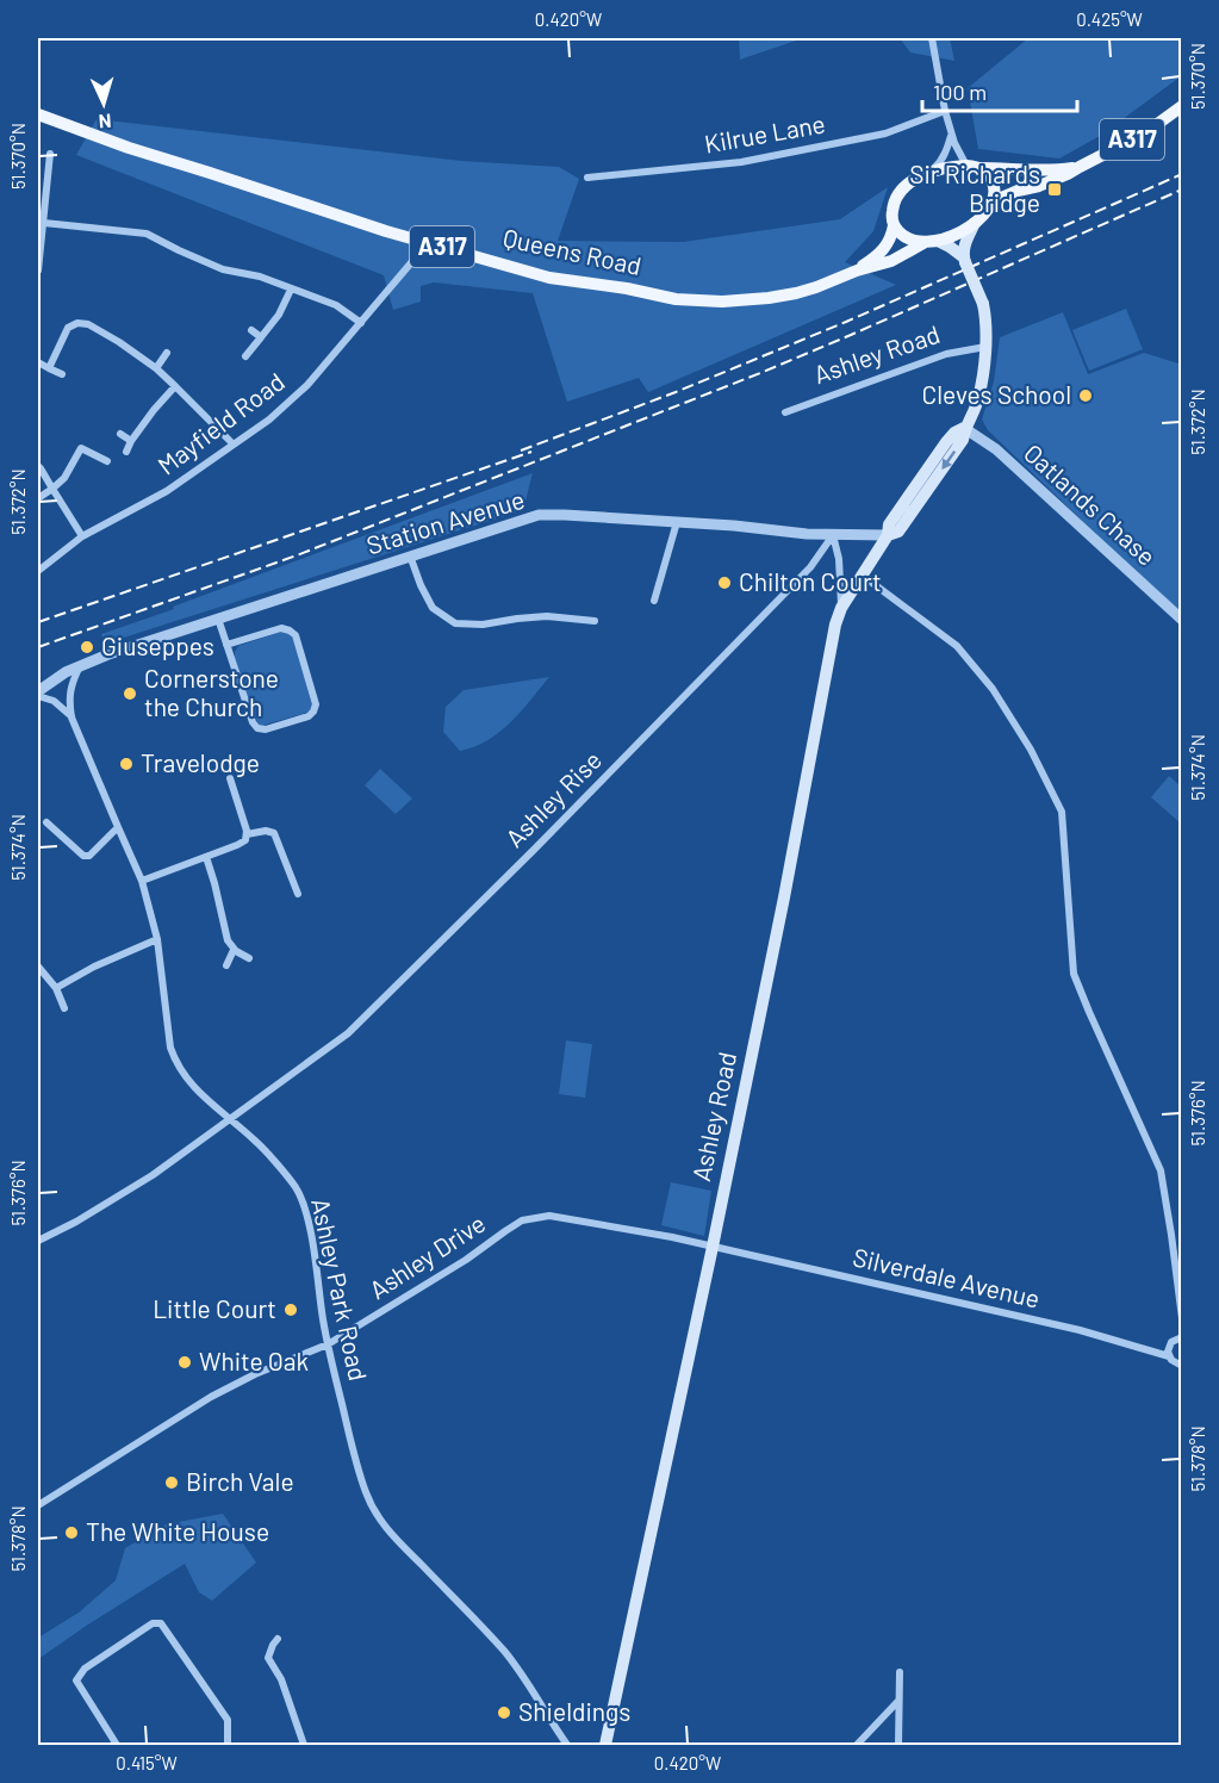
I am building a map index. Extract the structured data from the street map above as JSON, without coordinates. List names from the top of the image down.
{
  "streets": {
    "main road": ["A317", "Queens Road", "Ashley Road"],
    "street": [
      "Kilrue Lane",
      "Mayfield Road",
      "Oatlands Chase",
      "Station Avenue",
      "Ashley Rise",
      "Ashley Drive",
      "Silverdale Avenue",
      "Ashley Park Road"
    ]
  },
  "crossings": [
    ["A317", "Queens Road"],
    ["Queens Road", "Mayfield Road"],
    ["Ashley Road", "Oatlands Chase"],
    ["Ashley Road", "Station Avenue"],
    ["Ashley Road", "Ashley Drive"],
    ["Ashley Road", "Silverdale Avenue"],
    ["Station Avenue", "Ashley Rise"],
    ["Station Avenue", "Ashley Park Road"],
    ["Ashley Rise", "Ashley Park Road"],
    ["Ashley Drive", "Silverdale Avenue"],
    ["Ashley Drive", "Ashley Park Road"]
  ],
  "places": {
    "transit": ["Sir Richards Bridge"],
    "other": [
      "Cleves School",
      "Chilton Court",
      "Giuseppes",
      "Cornerstone the Church",
      "Travelodge",
      "Little Court",
      "White Oak",
      "Birch Vale",
      "The White House",
      "Shieldings"
    ]
  },
  "scale_bar": "100 m",
  "north": "bottom",
  "coordinates": [
    "0.420°W",
    "0.425°W",
    "51.370°N",
    "51.372°N",
    "51.374°N",
    "51.376°N",
    "51.378°N",
    "0.415°W"
  ]
}
